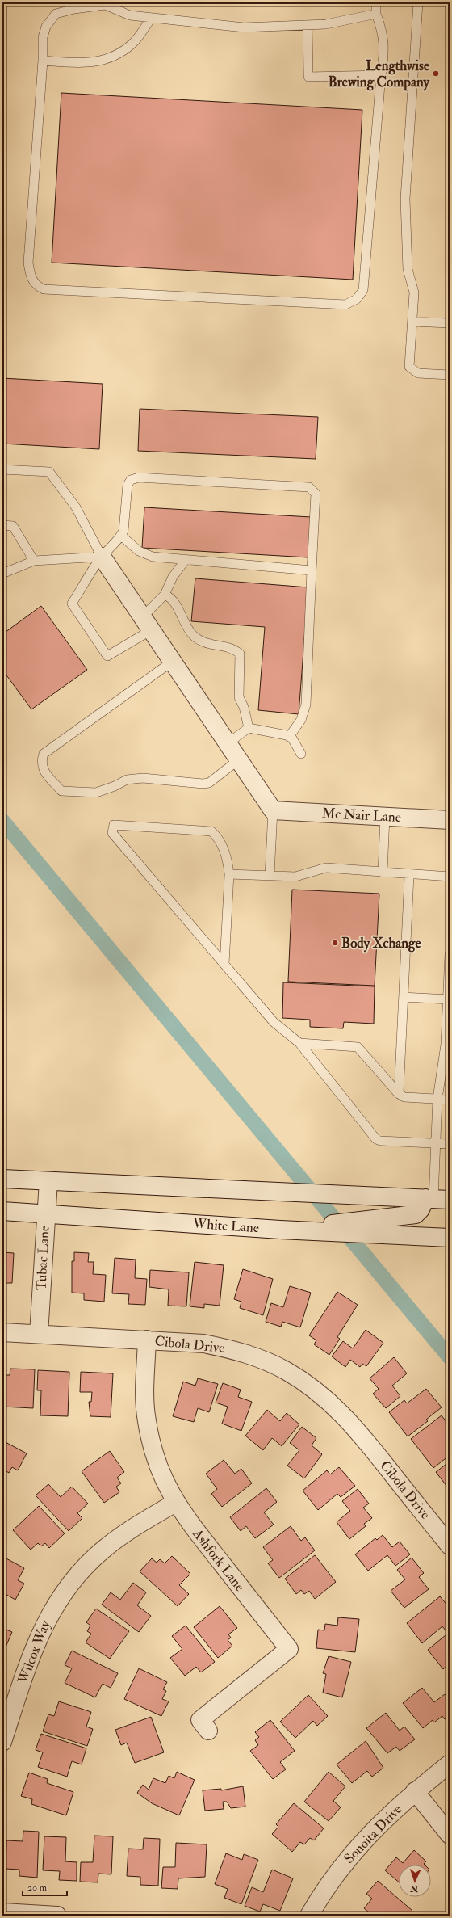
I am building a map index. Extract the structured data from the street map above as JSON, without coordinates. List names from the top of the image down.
{
  "streets": {
    "street": [
      "Mc Nair Lane",
      "White Lane",
      "Tubac Lane",
      "Cibola Drive",
      "Ashfork Lane",
      "Wilcox Way",
      "Sonoita Drive"
    ]
  },
  "crossings": [
    ["White Lane", "Tubac Lane"],
    ["Tubac Lane", "Cibola Drive"],
    ["Cibola Drive", "Ashfork Lane"],
    ["Ashfork Lane", "Wilcox Way"]
  ],
  "places": ["Lengthwise Brewing Company", "Body Xchange"],
  "scale_bar": "20 m",
  "north": "bottom"
}
